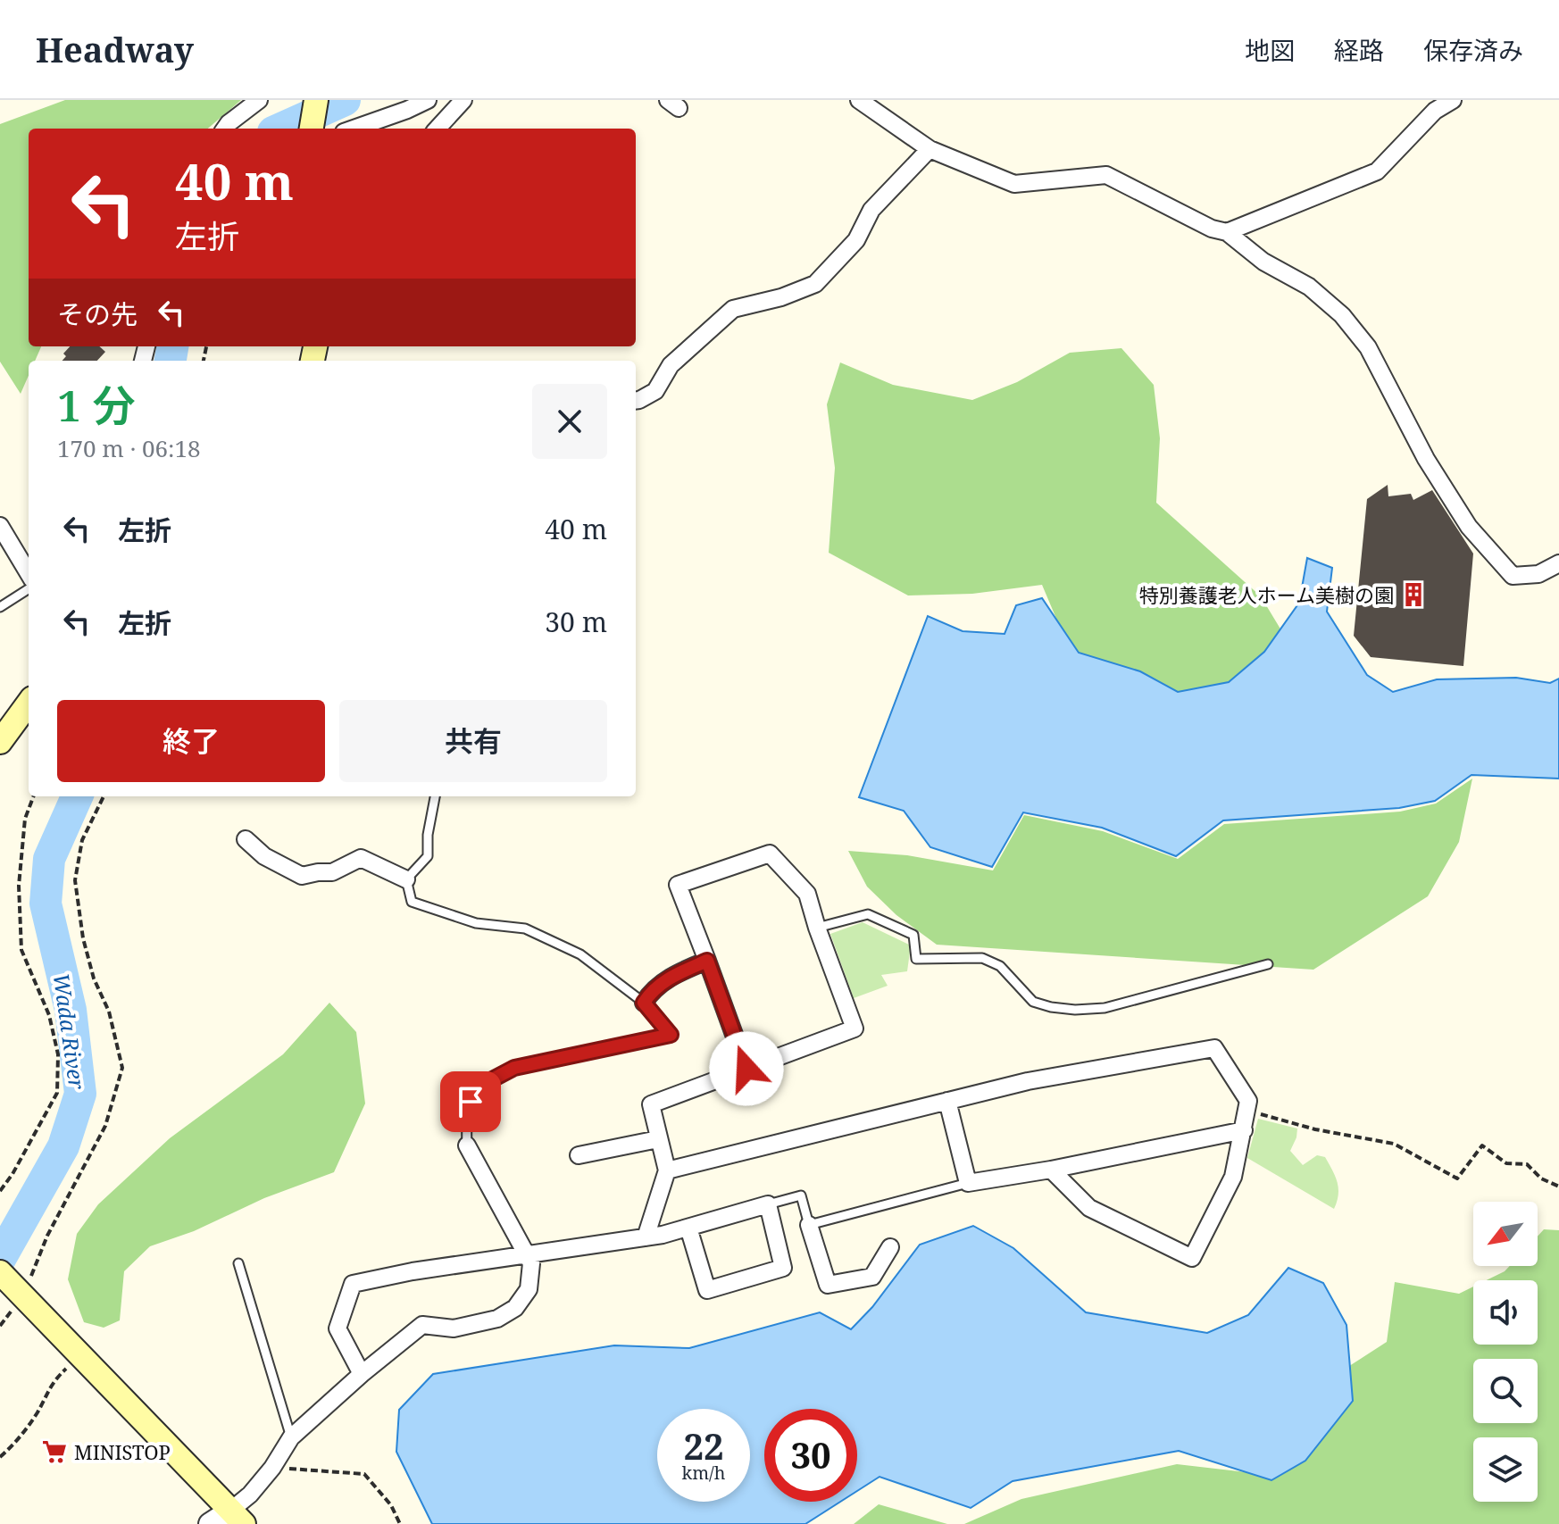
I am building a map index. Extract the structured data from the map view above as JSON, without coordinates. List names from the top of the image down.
{
  "water": ["Wada River"],
  "places": {
    "building": ["特別養護老人ホーム美樹の園"],
    "supermarket": ["MINISTOP"]
  },
  "north": "bottom left",
  "page": {
    "header": "Headway",
    "nav": ["地図", "経路", "保存済み"],
    "turn": ["40 m", "左折"],
    "then": "その先",
    "heading": ["1 分", "170 m · 06:18"],
    "list": [
      {
        "name": "左折",
        "value": "40 m"
      },
      {
        "name": "左折",
        "value": "30 m"
      }
    ],
    "buttons": ["終了", "共有"],
    "speed": "22 km/h",
    "limit": "30"
  }
}
